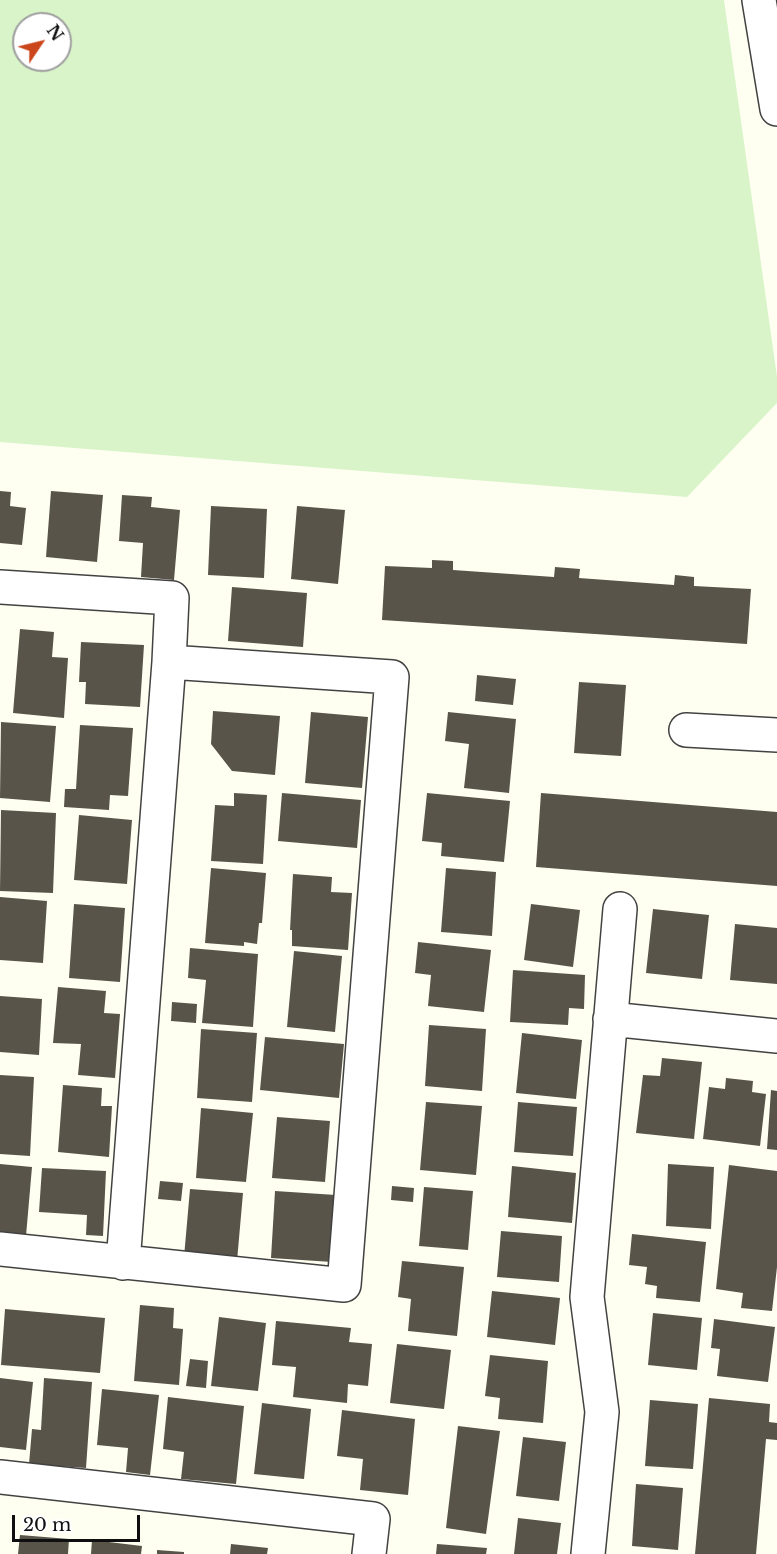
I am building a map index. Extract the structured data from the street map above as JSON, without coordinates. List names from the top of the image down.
{
  "scale_bar": "20 m",
  "north": "top right"
}
